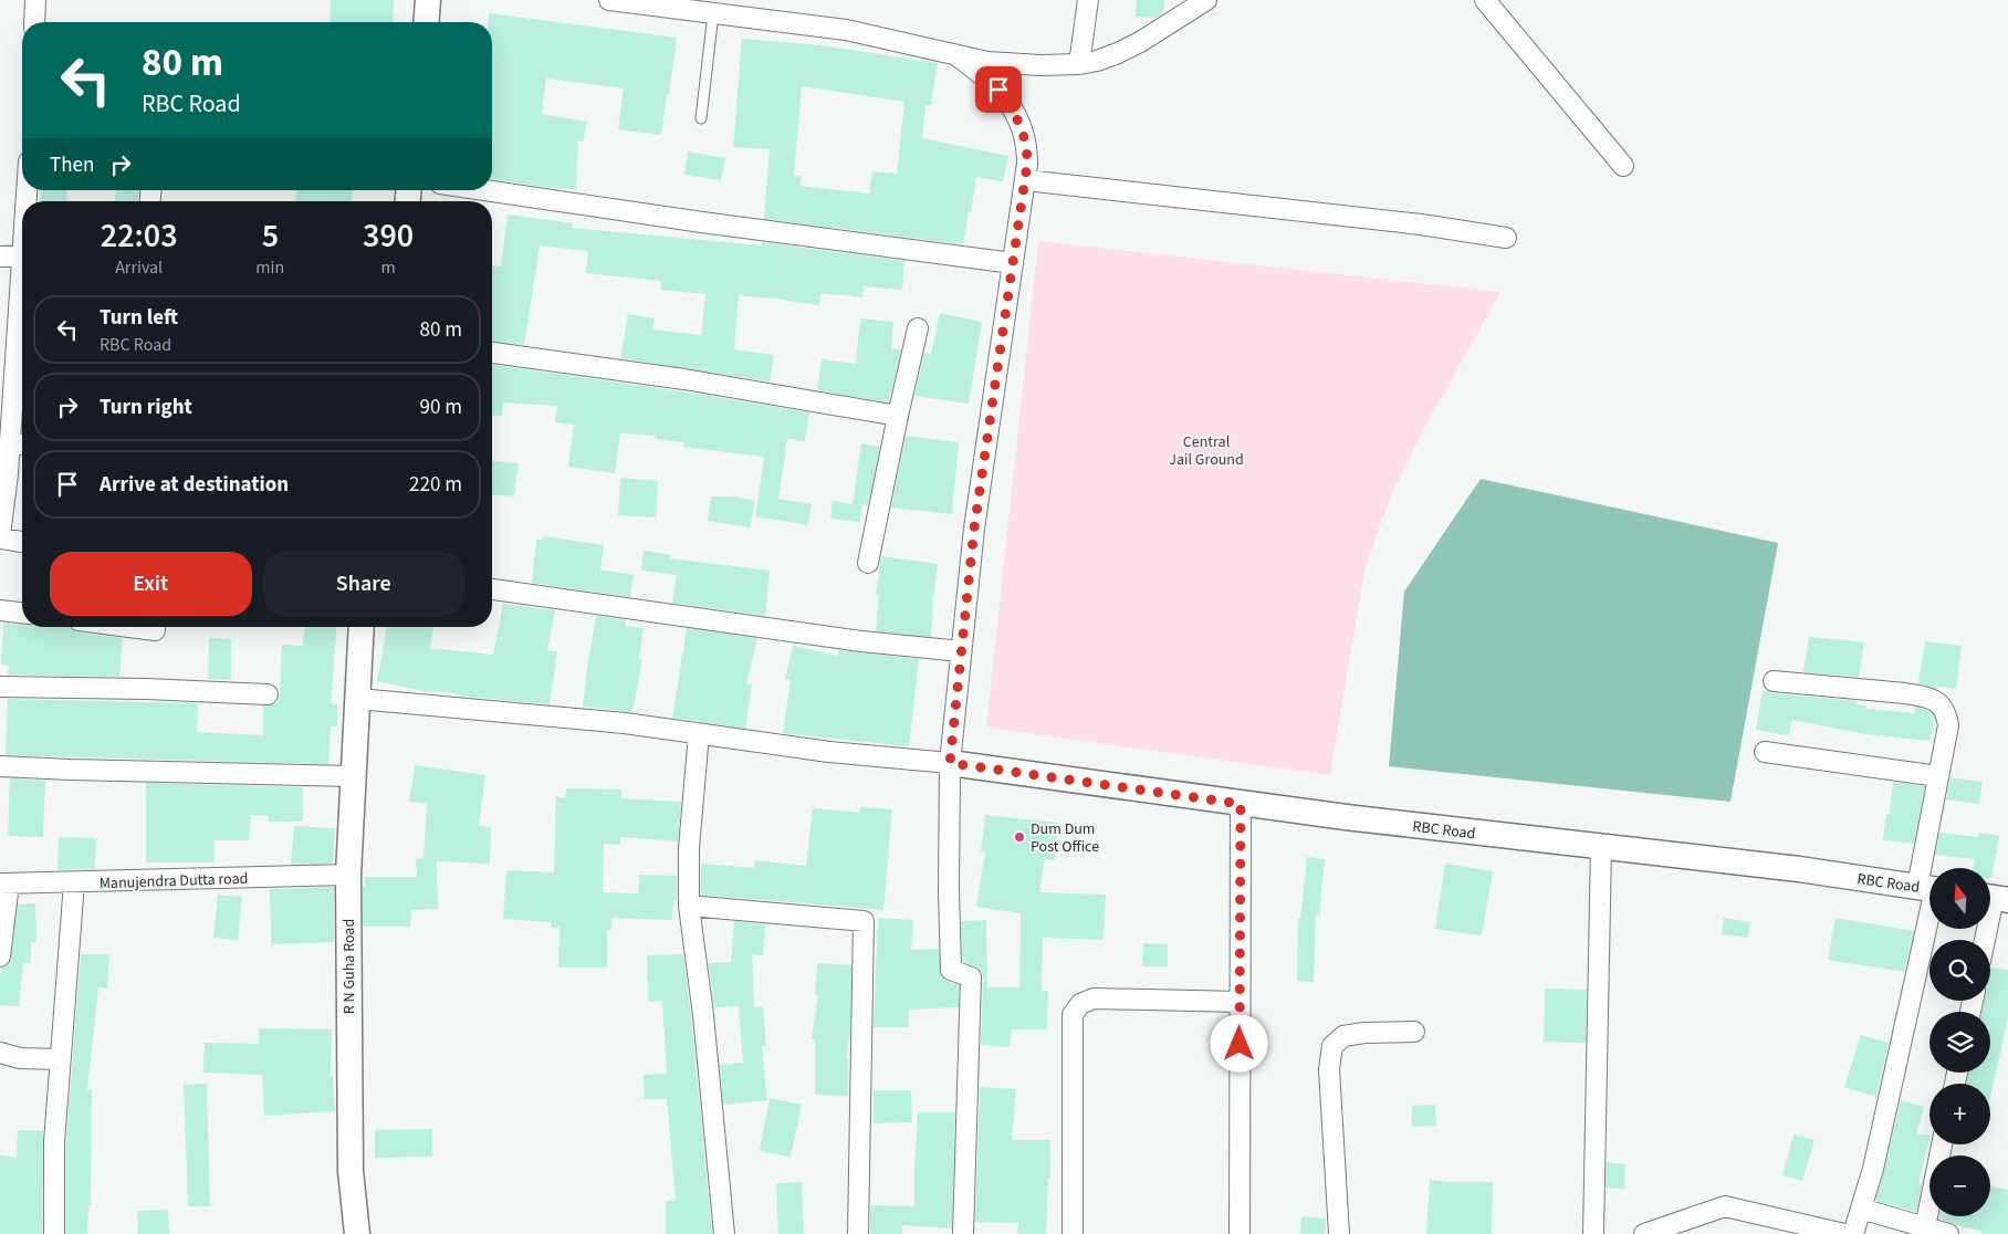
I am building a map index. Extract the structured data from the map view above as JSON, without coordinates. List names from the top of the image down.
{
  "streets": {
    "street": ["RBC Road", "Manujendra Dutta road", "R N Guha Road"]
  },
  "crossings": [
    ["Manujendra Dutta road", "R N Guha Road"]
  ],
  "parks": ["Central Jail Ground"],
  "places": ["Dum Dum Post Office"],
  "north": "top",
  "page": {
    "turn": ["80 m", "RBC Road"],
    "then": "Then",
    "eta": [
      "22:03",
      "Arrival",
      "5",
      "min",
      "390",
      "m"
    ],
    "list": [
      {
        "name": "Turn left",
        "note": "RBC Road",
        "value": "80 m"
      },
      {
        "name": "Turn right",
        "value": "90 m"
      },
      {
        "name": "Arrive at destination",
        "value": "220 m"
      }
    ],
    "buttons": ["Exit", "Share"],
    "map_buttons": ["+", "−"]
  }
}
